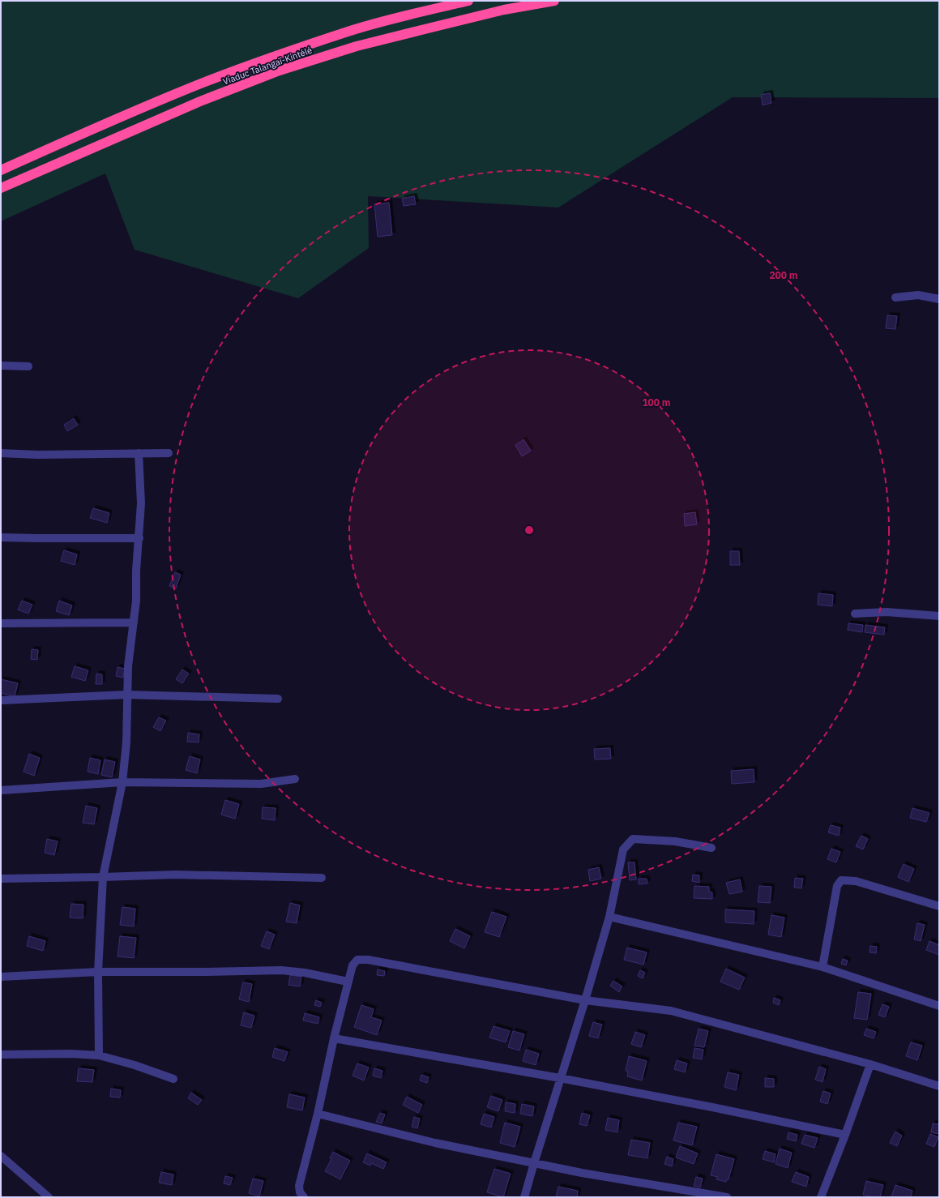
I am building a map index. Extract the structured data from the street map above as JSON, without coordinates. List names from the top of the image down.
{
  "streets": {
    "highway": ["Viaduc Talangaï-Kintélé"]
  },
  "rings": ["200 m", "100 m"]
}
